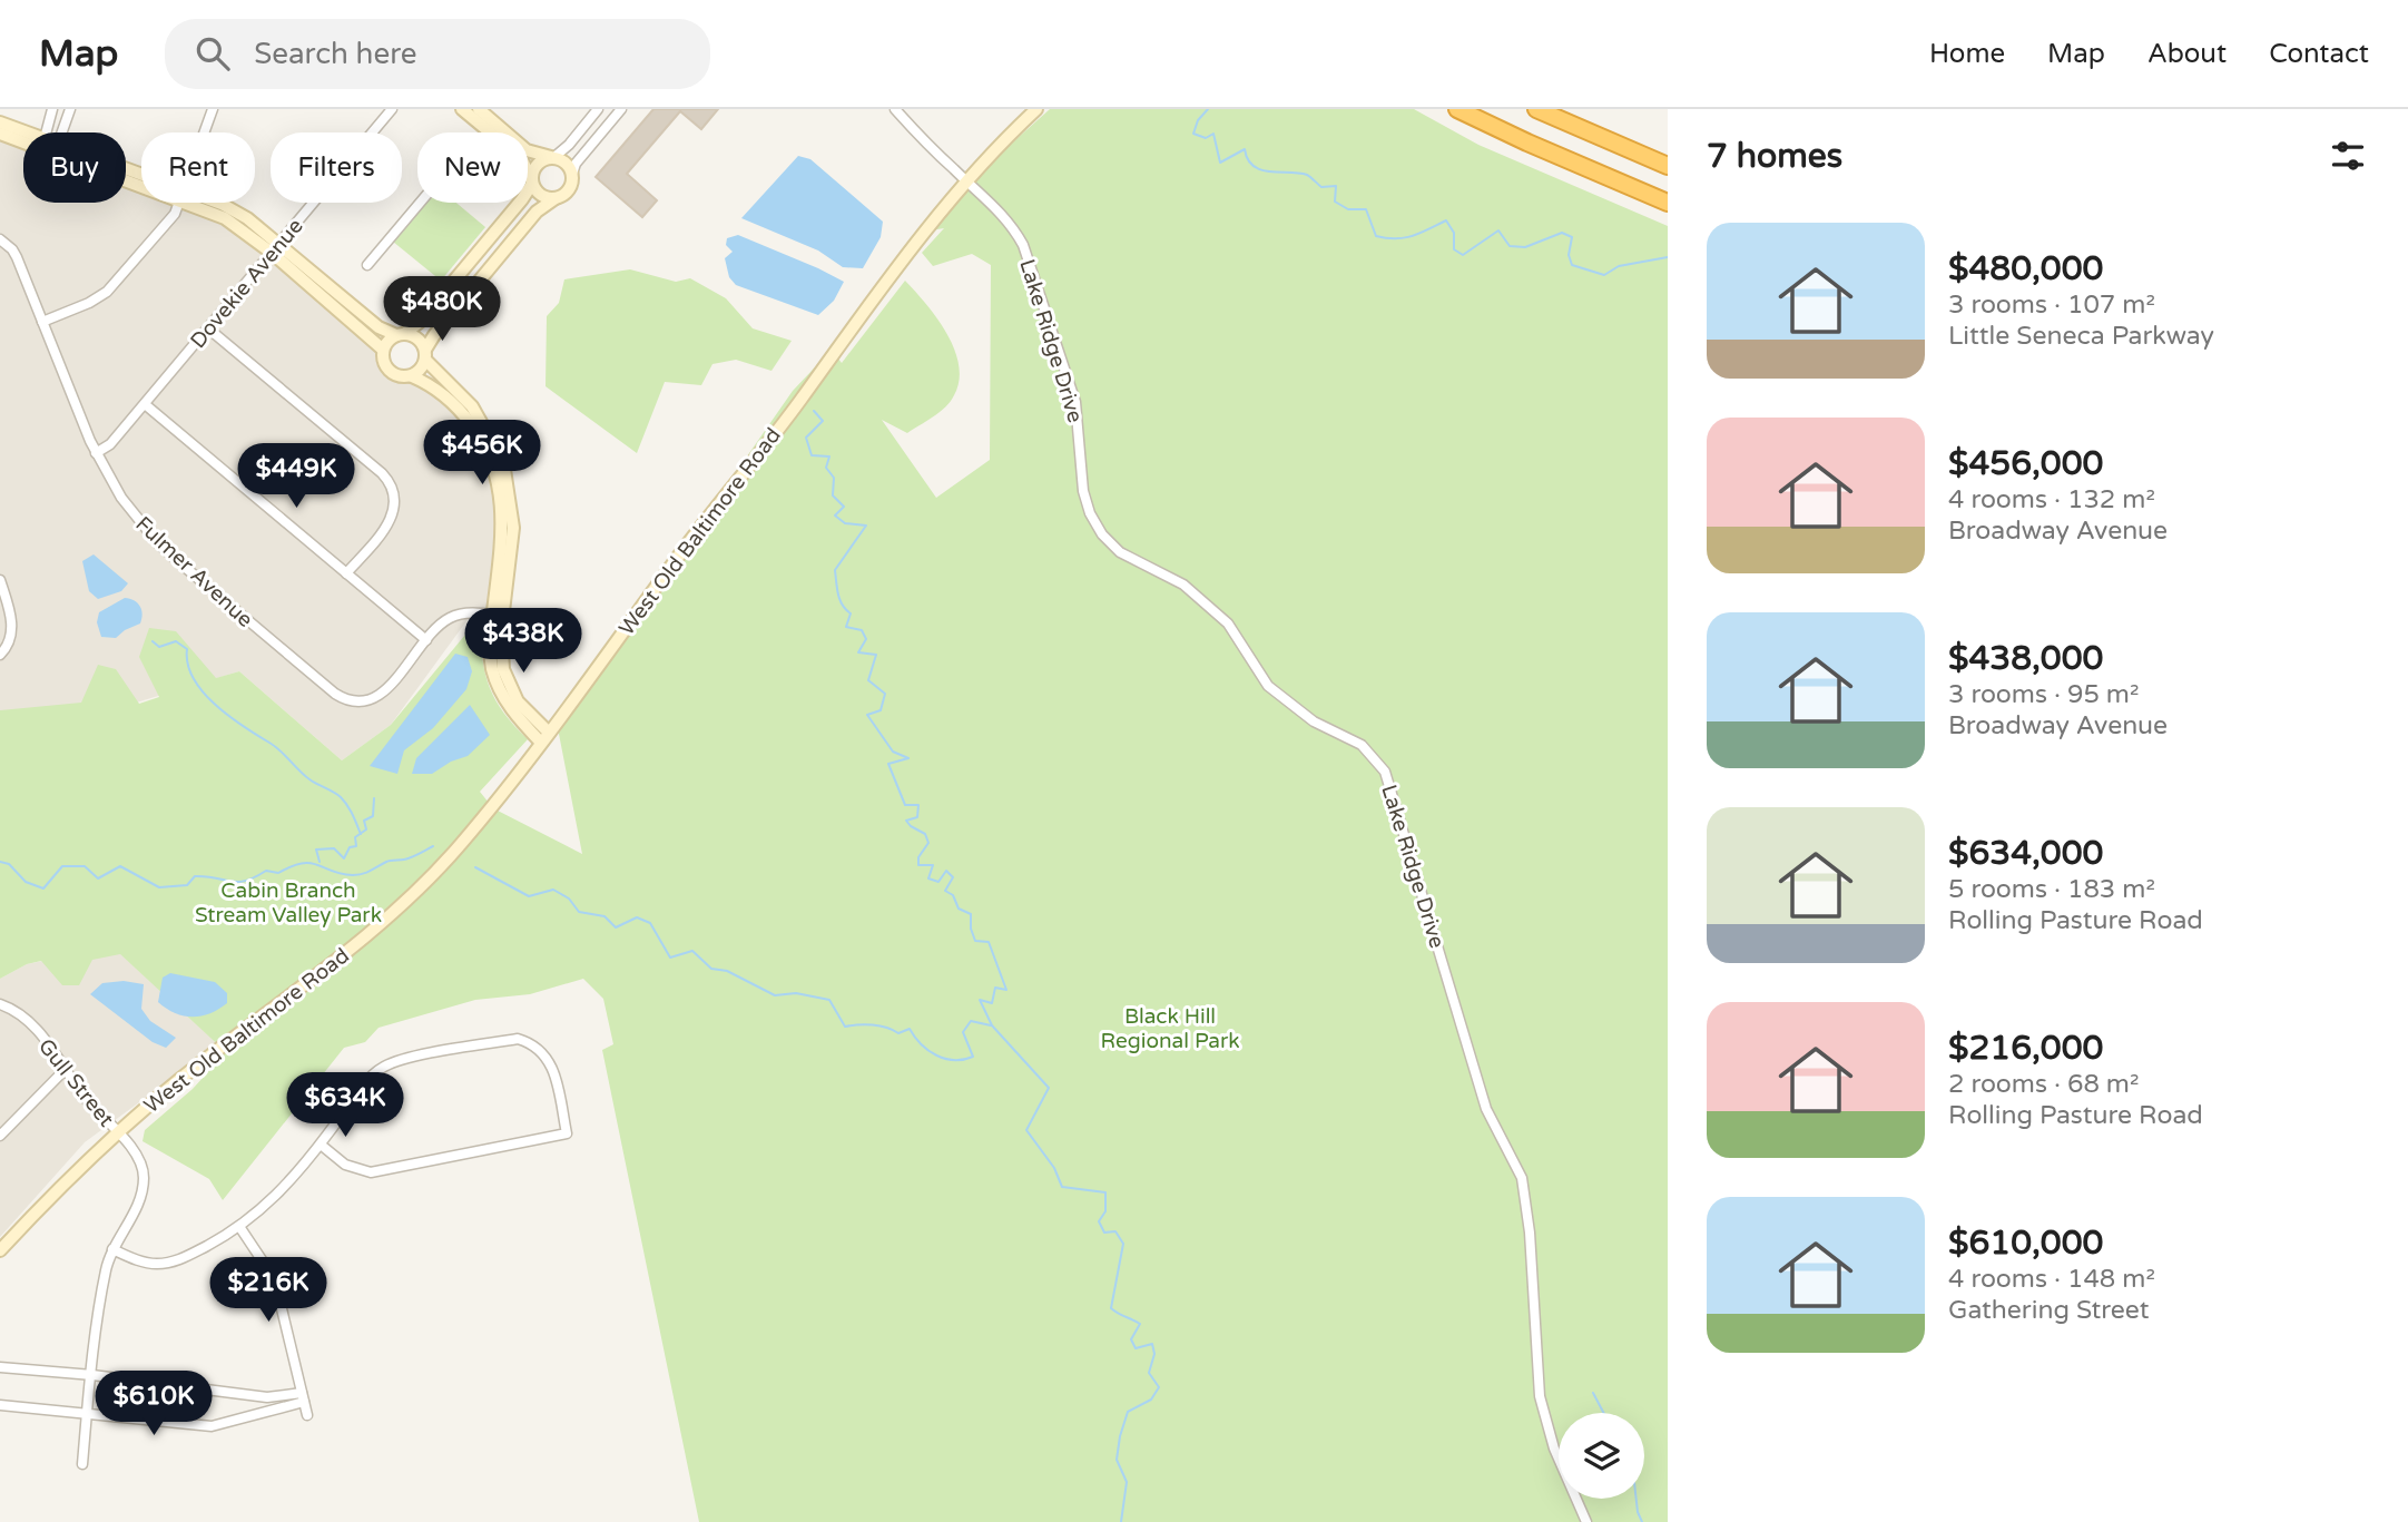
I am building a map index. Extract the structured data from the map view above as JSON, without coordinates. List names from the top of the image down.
{
  "streets": {
    "street": [
      "Dovekie Avenue",
      "Lake Ridge Drive",
      "West Old Baltimore Road",
      "Fulmer Avenue",
      "Gull Street"
    ]
  },
  "crossings": [
    ["Dovekie Avenue", "Fulmer Avenue"],
    ["Lake Ridge Drive", "West Old Baltimore Road"],
    ["West Old Baltimore Road", "Gull Street"]
  ],
  "parks": ["Cabin Branch Stream Valley Park", "Black Hill Regional Park"],
  "page": {
    "header": "Map",
    "search": "Search here",
    "nav": [
      "Home",
      "Map",
      "About",
      "Contact"
    ],
    "heading": "7 homes",
    "chip": [
      "Buy",
      "Rent",
      "Filters",
      "New"
    ],
    "list": [
      {
        "name": "$480,000",
        "note": "3 rooms · 107 m² · Little Seneca Parkway"
      },
      {
        "name": "$456,000",
        "note": "4 rooms · 132 m² · Broadway Avenue"
      },
      {
        "name": "$438,000",
        "note": "3 rooms · 95 m² · Broadway Avenue"
      },
      {
        "name": "$634,000",
        "note": "5 rooms · 183 m² · Rolling Pasture Road"
      },
      {
        "name": "$216,000",
        "note": "2 rooms · 68 m² · Rolling Pasture Road"
      },
      {
        "name": "$610,000",
        "note": "4 rooms · 148 m² · Gathering Street"
      }
    ],
    "price": [
      "$480K",
      "$456K",
      "$449K",
      "$438K",
      "$634K",
      "$216K",
      "$610K"
    ]
  }
}
